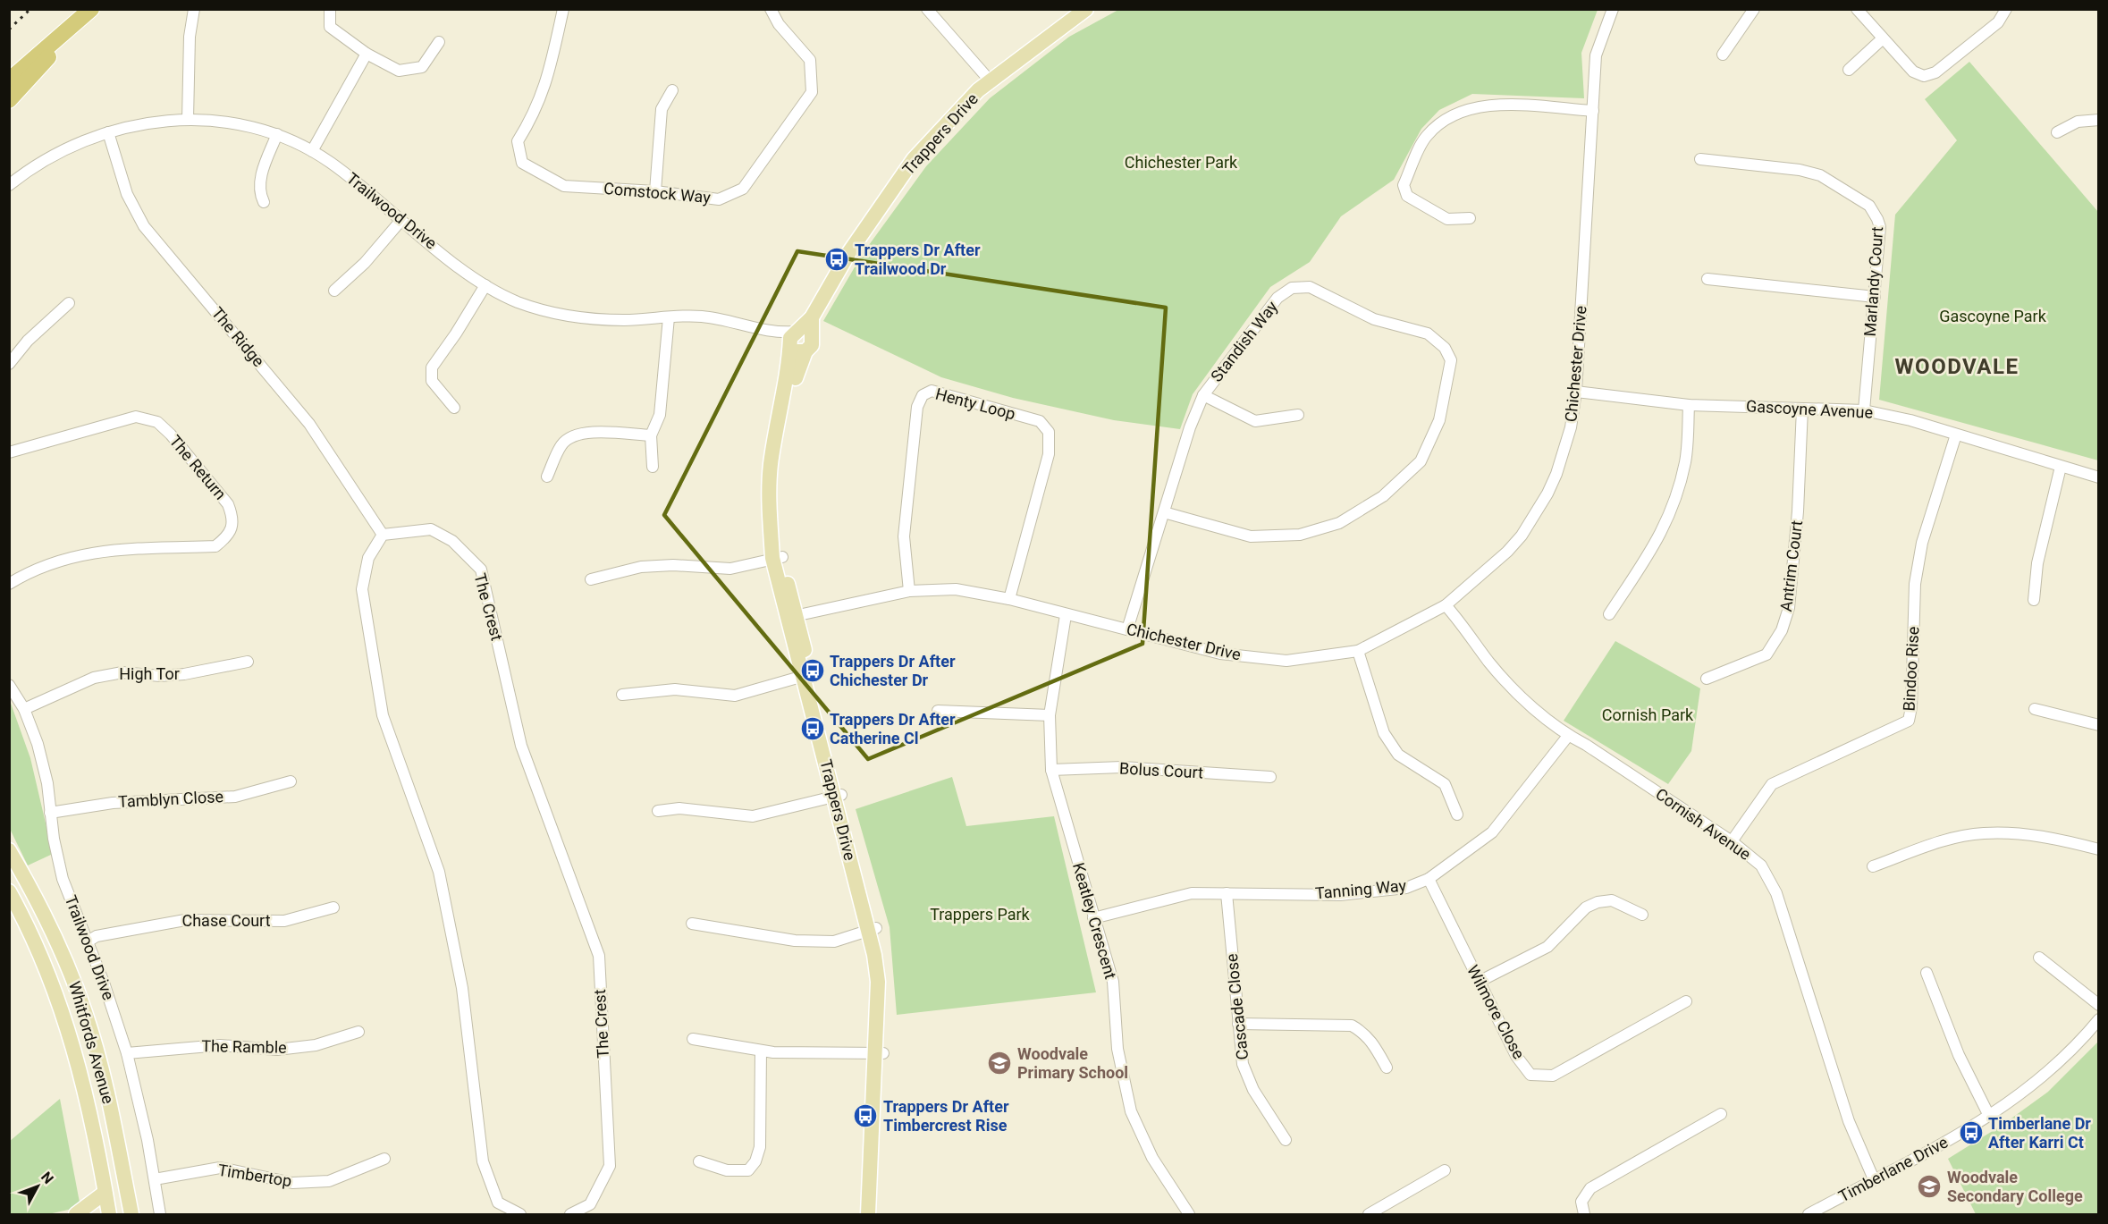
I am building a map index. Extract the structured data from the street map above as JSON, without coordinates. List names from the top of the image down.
{
  "streets": {
    "main road": ["Trappers Drive", "Whitfords Avenue"],
    "street": [
      "Comstock Way",
      "Trailwood Drive",
      "Marlandy Court",
      "The Ridge",
      "Standish Way",
      "Chichester Drive",
      "Henty Loop",
      "Gascoyne Avenue",
      "The Return",
      "Antrim Court",
      "The Crest",
      "Bindoo Rise",
      "High Tor",
      "Bolus Court",
      "Tamblyn Close",
      "Cornish Avenue",
      "Tanning Way",
      "Chase Court",
      "Keatley Crescent",
      "Cascade Close",
      "Wilmore Close",
      "The Ramble",
      "Timberlane Drive",
      "Timbertop"
    ]
  },
  "crossings": [
    ["Trappers Drive", "Trailwood Drive"],
    ["Trappers Drive", "Chichester Drive"],
    ["Trailwood Drive", "The Ridge"],
    ["Trailwood Drive", "High Tor"],
    ["Trailwood Drive", "Tamblyn Close"],
    ["Trailwood Drive", "Chase Court"],
    ["Trailwood Drive", "The Ramble"],
    ["Trailwood Drive", "Timbertop"],
    ["Marlandy Court", "Gascoyne Avenue"],
    ["The Ridge", "The Crest"],
    ["Standish Way", "Chichester Drive"],
    ["Chichester Drive", "Henty Loop"],
    ["Chichester Drive", "Gascoyne Avenue"],
    ["Chichester Drive", "Cornish Avenue"],
    ["Chichester Drive", "Keatley Crescent"],
    ["Gascoyne Avenue", "Antrim Court"],
    ["Gascoyne Avenue", "Bindoo Rise"],
    ["Bindoo Rise", "Cornish Avenue"],
    ["Bolus Court", "Keatley Crescent"],
    ["Cornish Avenue", "Tanning Way"],
    ["Cornish Avenue", "Timberlane Drive"],
    ["Tanning Way", "Keatley Crescent"],
    ["Tanning Way", "Cascade Close"],
    ["Tanning Way", "Wilmore Close"]
  ],
  "districts": ["WOODVALE"],
  "parks": [
    "Chichester Park",
    "Gascoyne Park",
    "Cornish Park",
    "Trappers Park"
  ],
  "places": {
    "bus stop": [
      "Trappers Dr After Trailwood Dr",
      "Trappers Dr After Chichester Dr",
      "Trappers Dr After Catherine Cl",
      "Trappers Dr After Timbercrest Rise",
      "Timberlane Dr After Karri Ct"
    ],
    "school or university": ["Woodvale Primary School", "Woodvale Secondary College"]
  },
  "north": "top right"
}
